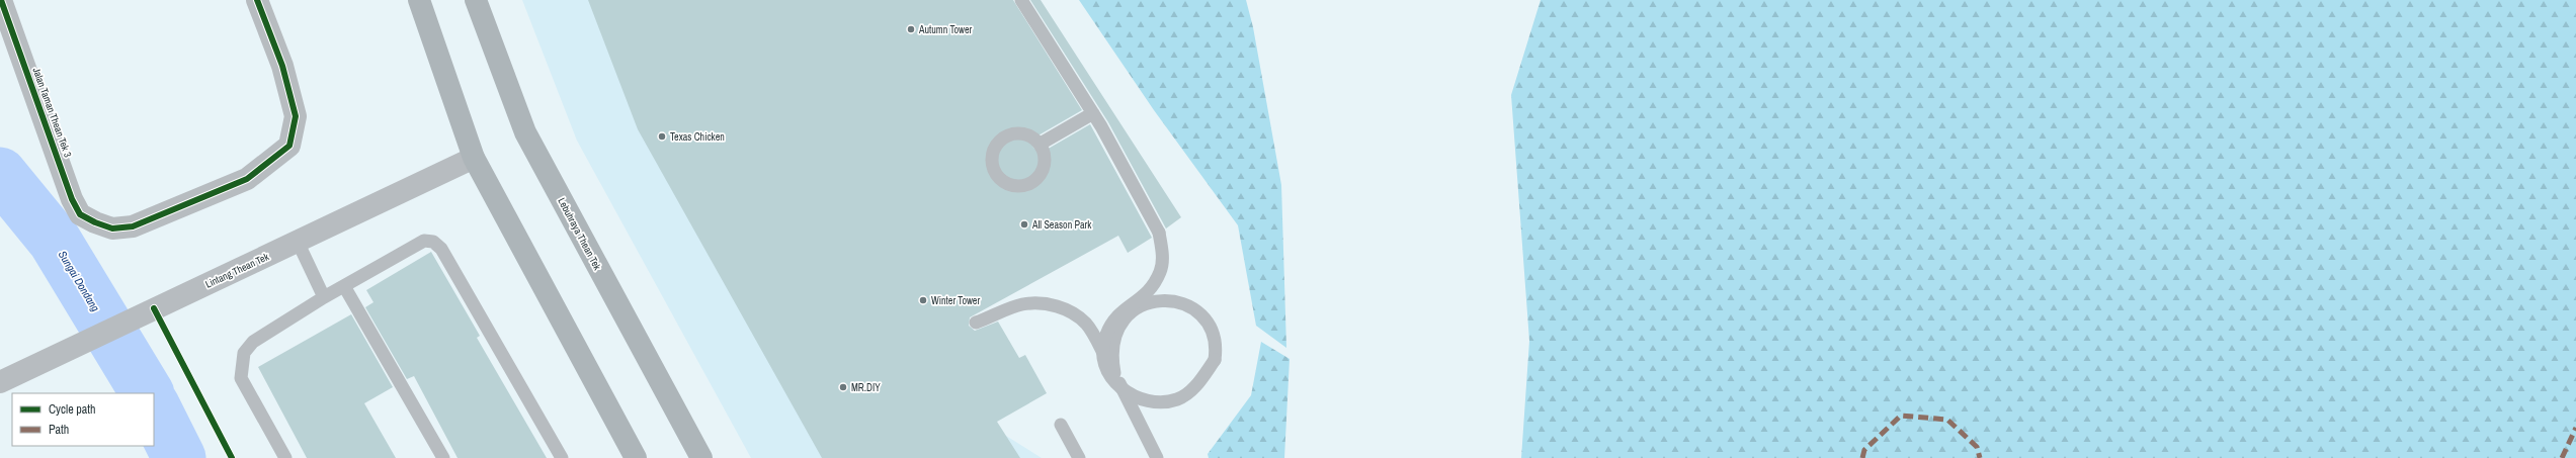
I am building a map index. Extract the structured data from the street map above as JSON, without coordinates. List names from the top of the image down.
{
  "streets": {
    "main road": ["Lebuhraya Thean Tek"],
    "street": ["Jalan Taman Thean Tek 3", "Lintang Thean Tek"]
  },
  "water": ["Sungai Dondang"],
  "places": [
    "Autumn Tower",
    "Texas Chicken",
    "All Season Park",
    "Winter Tower",
    "MR.DIY"
  ],
  "legend": ["Cycle path", "Path"]
}
